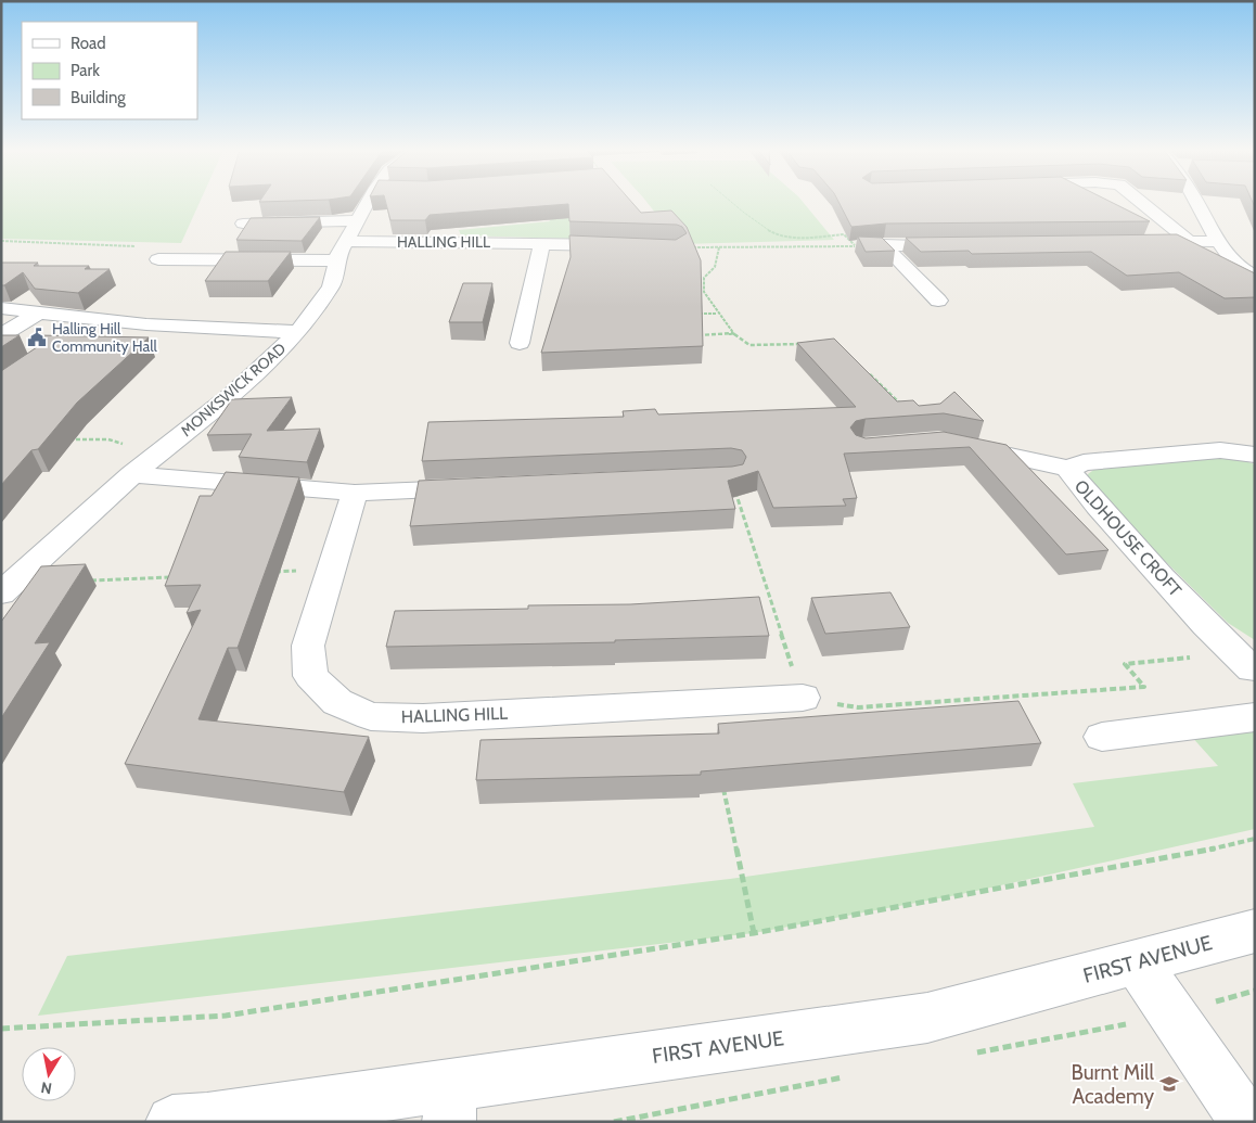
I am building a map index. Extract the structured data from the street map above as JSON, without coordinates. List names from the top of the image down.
{
  "streets": {
    "street": [
      "HALLING HILL",
      "MONKSWICK ROAD",
      "OLDHOUSE CROFT",
      "FIRST AVENUE"
    ]
  },
  "crossings": [
    ["HALLING HILL", "MONKSWICK ROAD"]
  ],
  "places": {
    "public building": ["Halling Hill Community Hall"],
    "school or university": ["Burnt Mill Academy"]
  },
  "legend": ["Road", "Park", "Building"],
  "north": "bottom"
}
